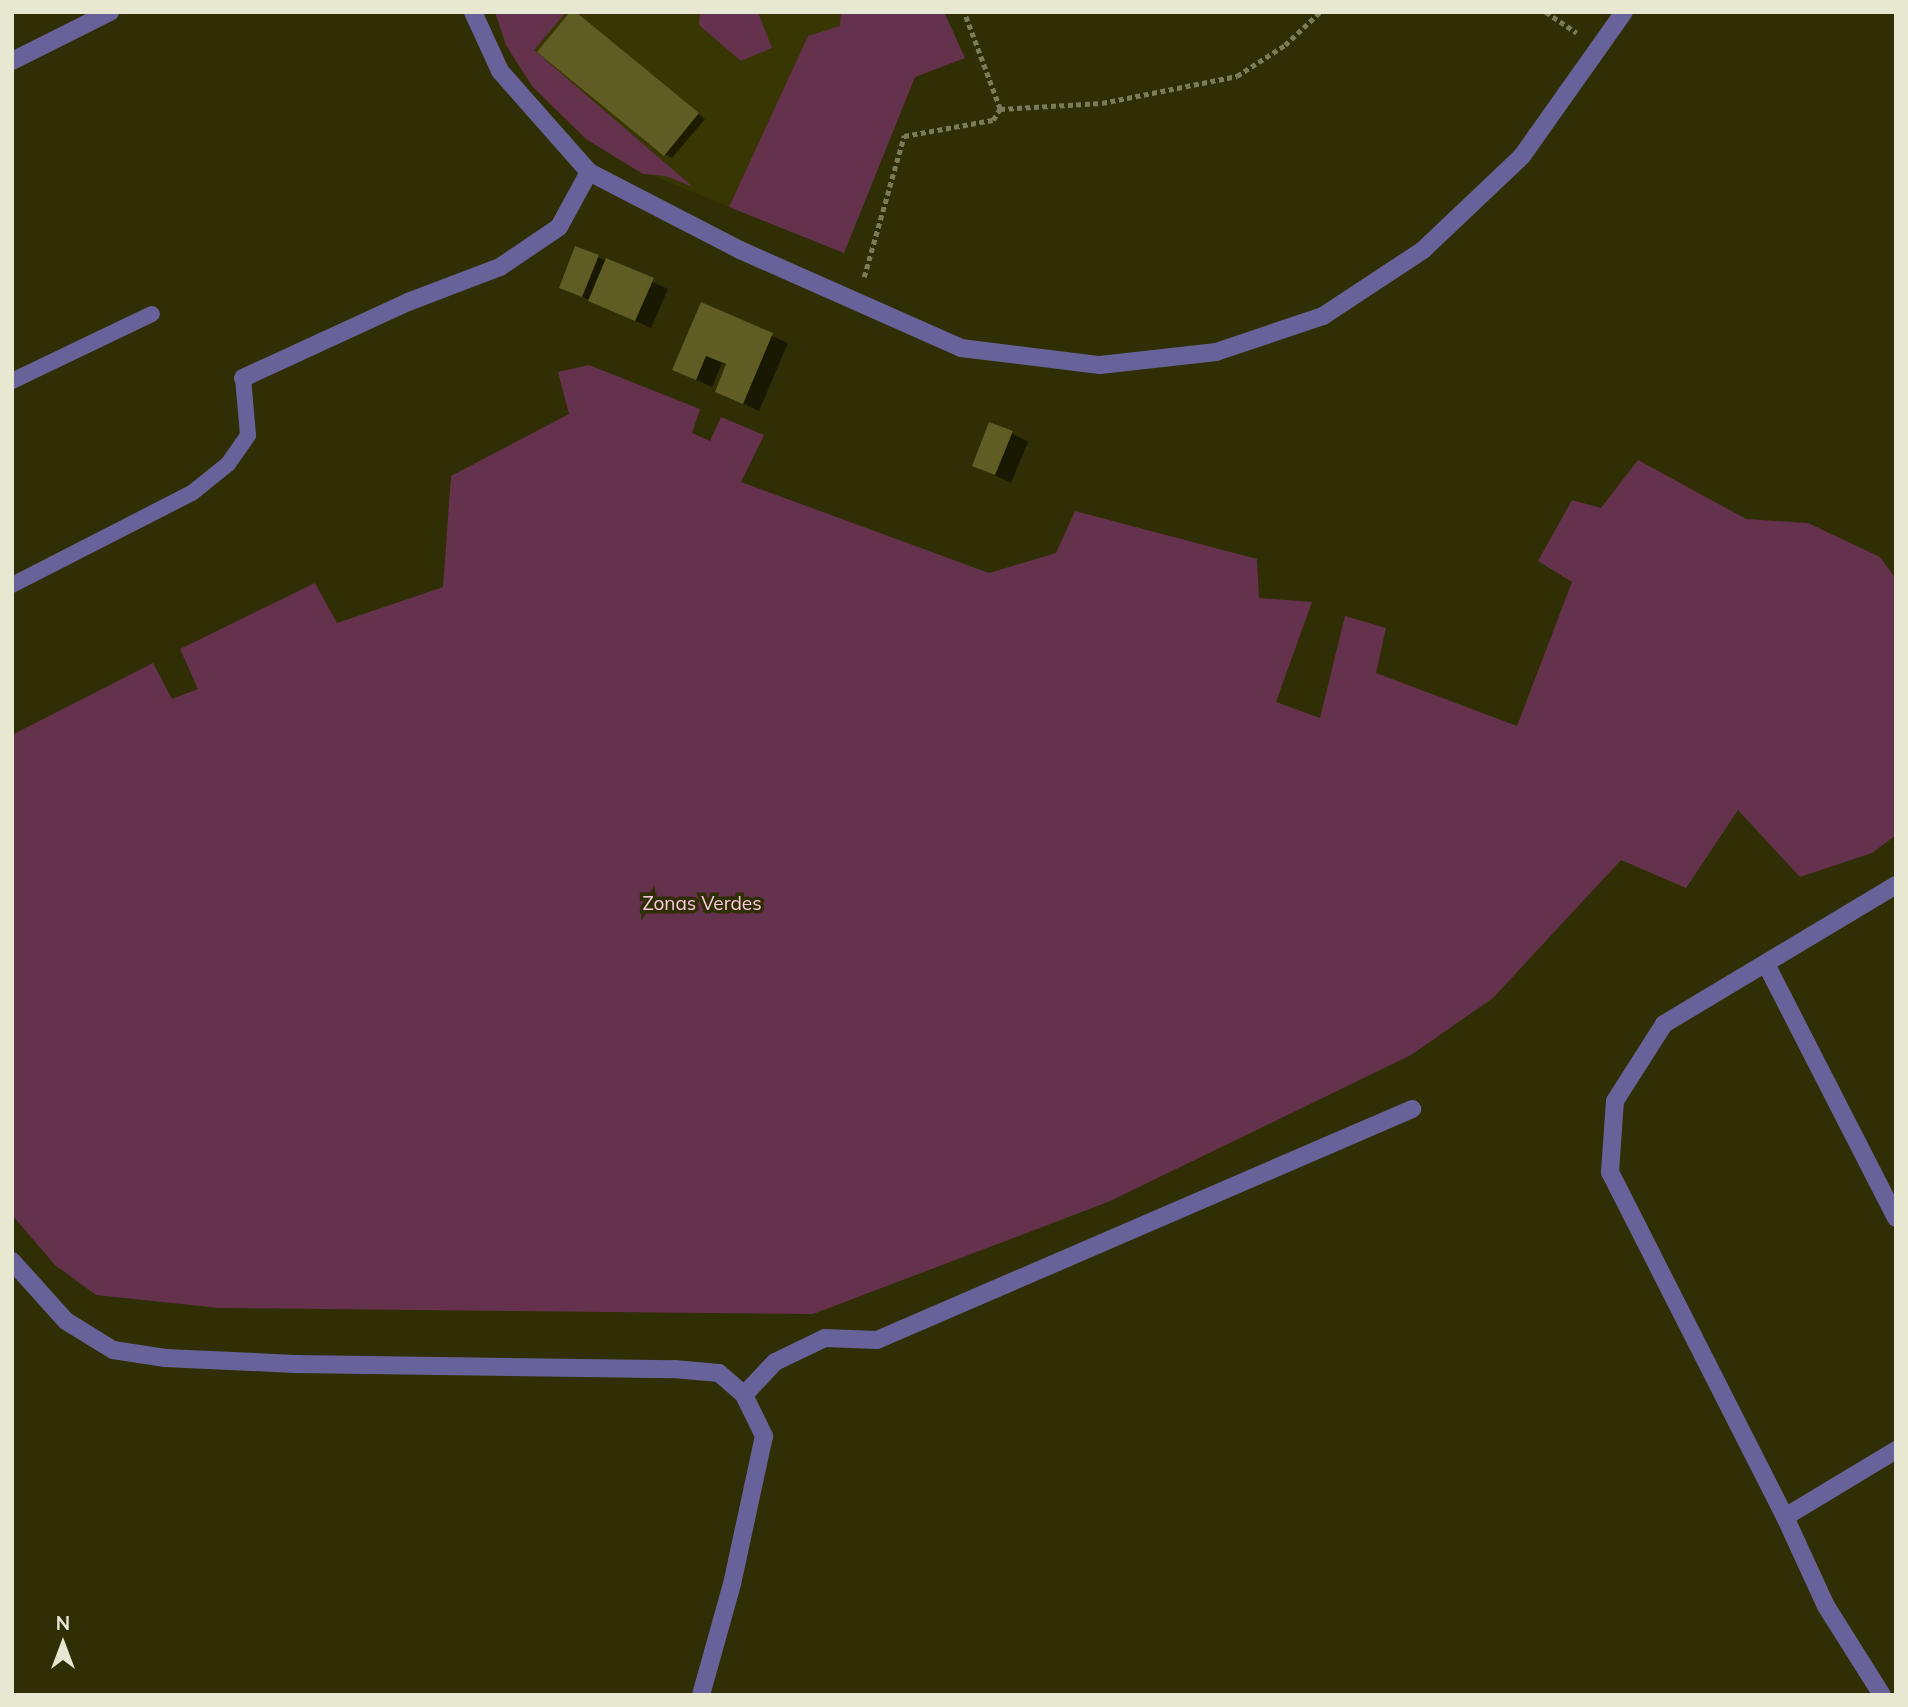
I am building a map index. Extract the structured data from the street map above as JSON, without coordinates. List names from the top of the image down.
{
  "parks": ["Zonas Verdes"],
  "north": "top"
}
